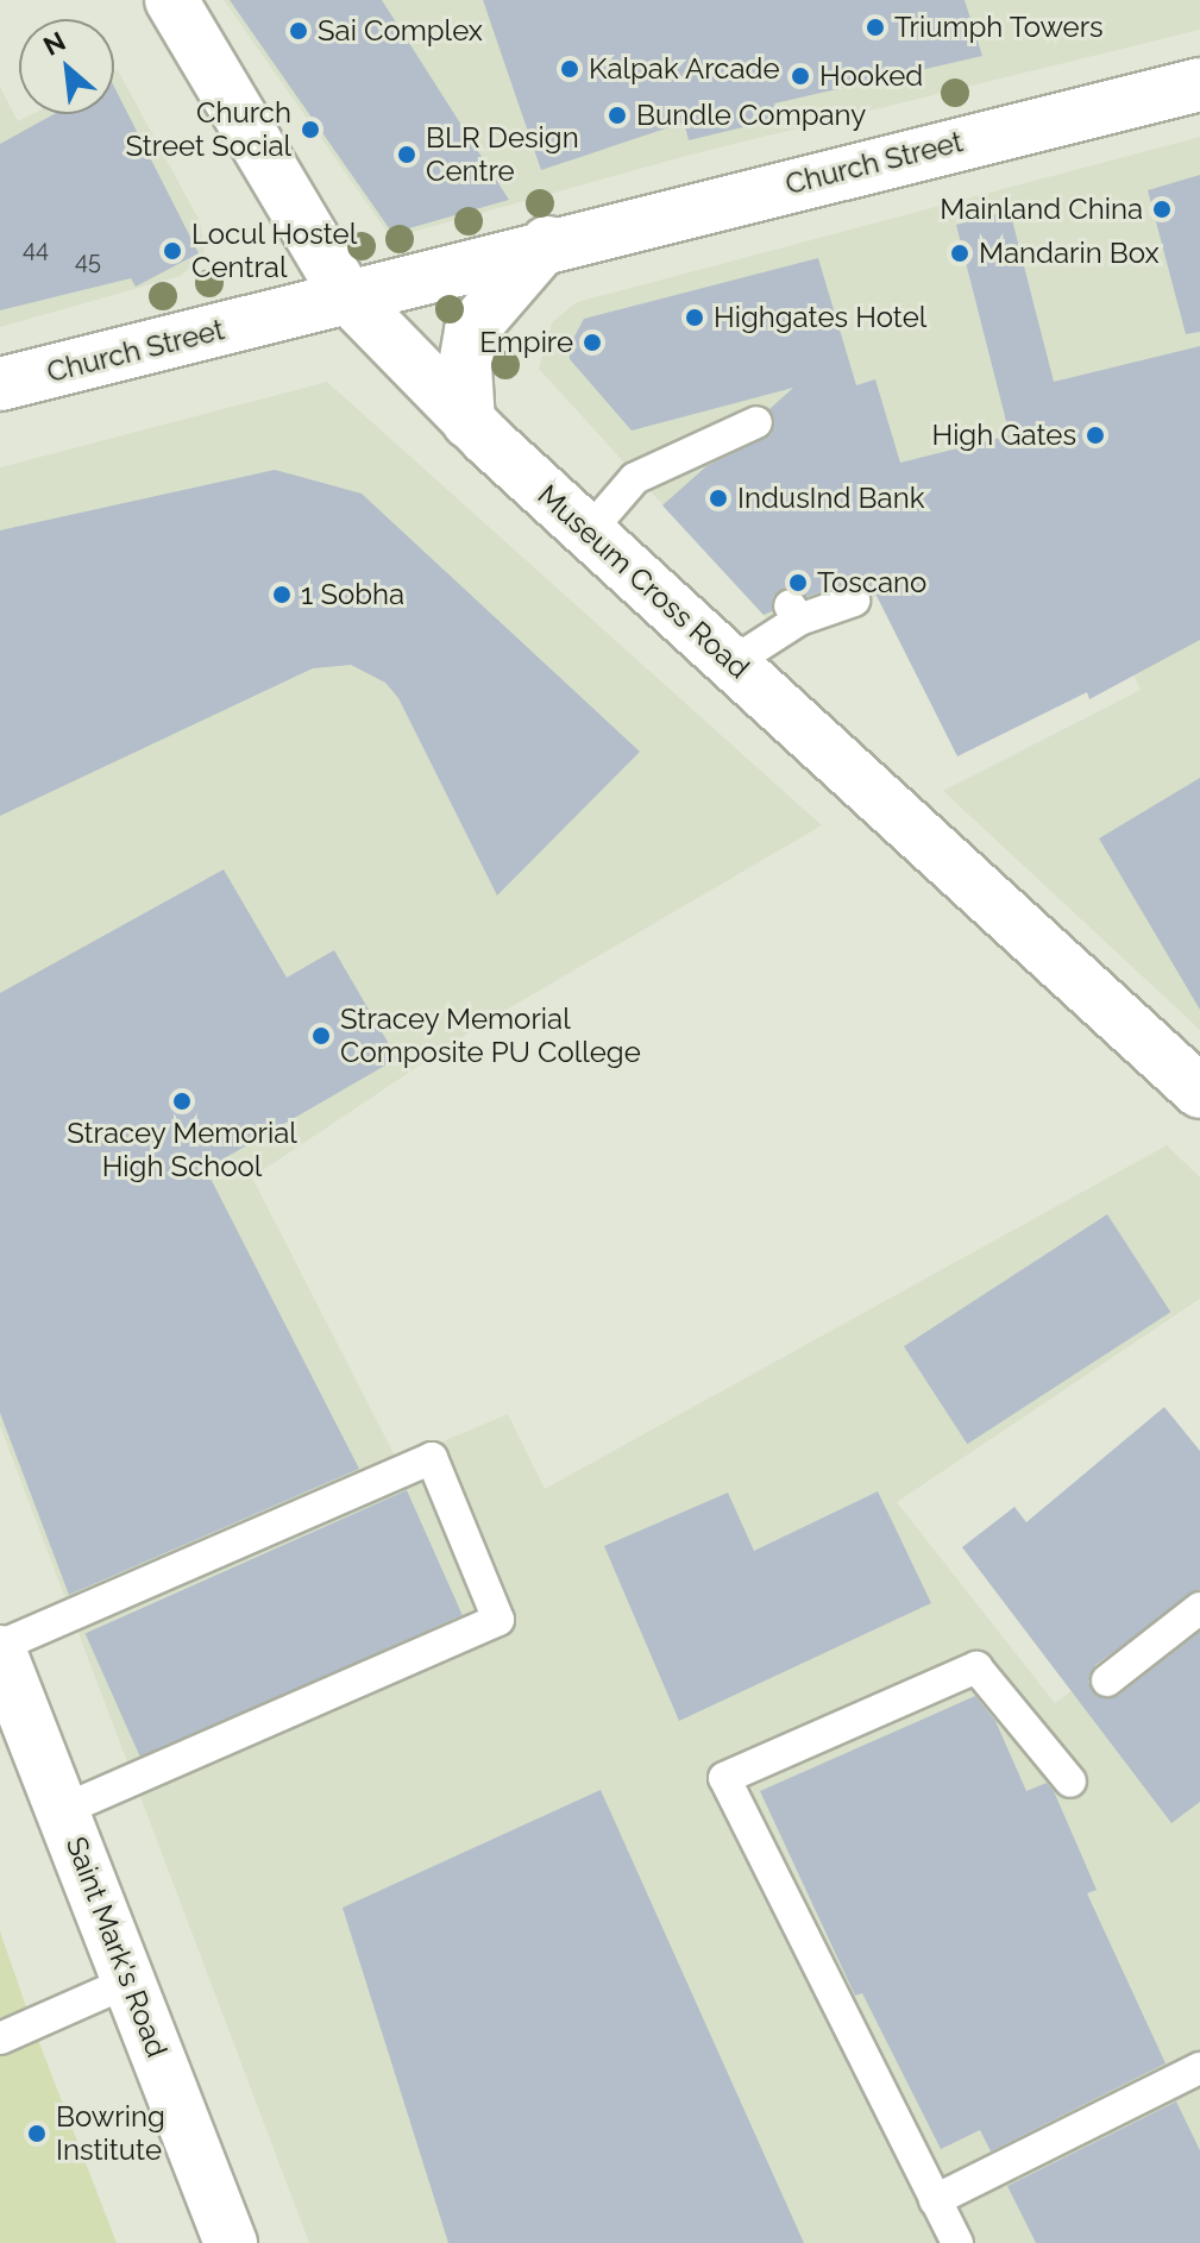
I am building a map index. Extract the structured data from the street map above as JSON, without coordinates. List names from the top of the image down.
{
  "streets": {
    "street": ["Church Street", "Museum Cross Road", "Saint Mark's Road"]
  },
  "crossings": [
    ["Church Street", "Museum Cross Road"]
  ],
  "places": [
    "Triumph Towers",
    "Sai Complex",
    "Kalpak Arcade",
    "Hooked",
    "Bundle Company",
    "Church Street Social",
    "BLR Design Centre",
    "Mainland China",
    "Locul Hostel Central",
    "Mandarin Box",
    "Highgates Hotel",
    "Empire",
    "High Gates",
    "IndusInd Bank",
    "Toscano",
    "1 Sobha",
    "Stracey Memorial Composite PU College",
    "Stracey Memorial High School",
    "Bowring Institute"
  ],
  "house_numbers": ["44", "45"],
  "north": "top left"
}
